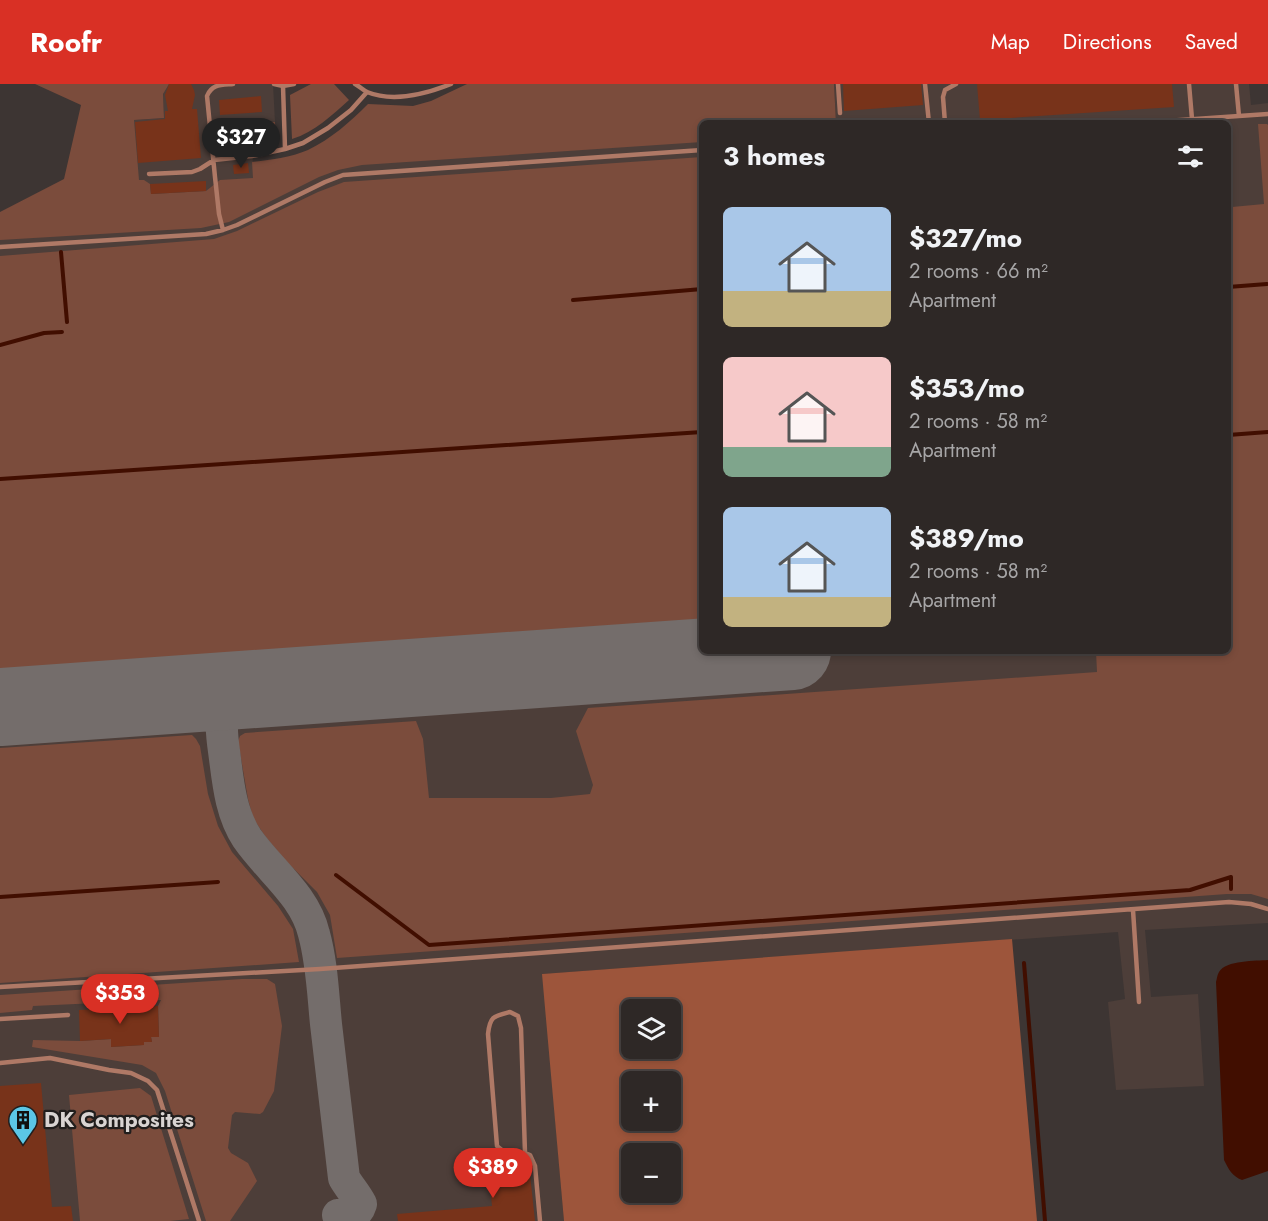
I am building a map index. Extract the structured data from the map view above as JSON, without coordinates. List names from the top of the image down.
{
  "places": {
    "building": ["DK Composites"]
  },
  "page": {
    "header": "Roofr",
    "nav": ["Map", "Directions", "Saved"],
    "price": ["$327", "$353", "$389"],
    "heading": "3 homes",
    "list": [
      {
        "name": "$327/mo",
        "note": "2 rooms · 66 m² · Apartment"
      },
      {
        "name": "$353/mo",
        "note": "2 rooms · 58 m² · Apartment"
      },
      {
        "name": "$389/mo",
        "note": "2 rooms · 58 m² · Apartment"
      }
    ],
    "map_buttons": ["+", "−"]
  }
}
